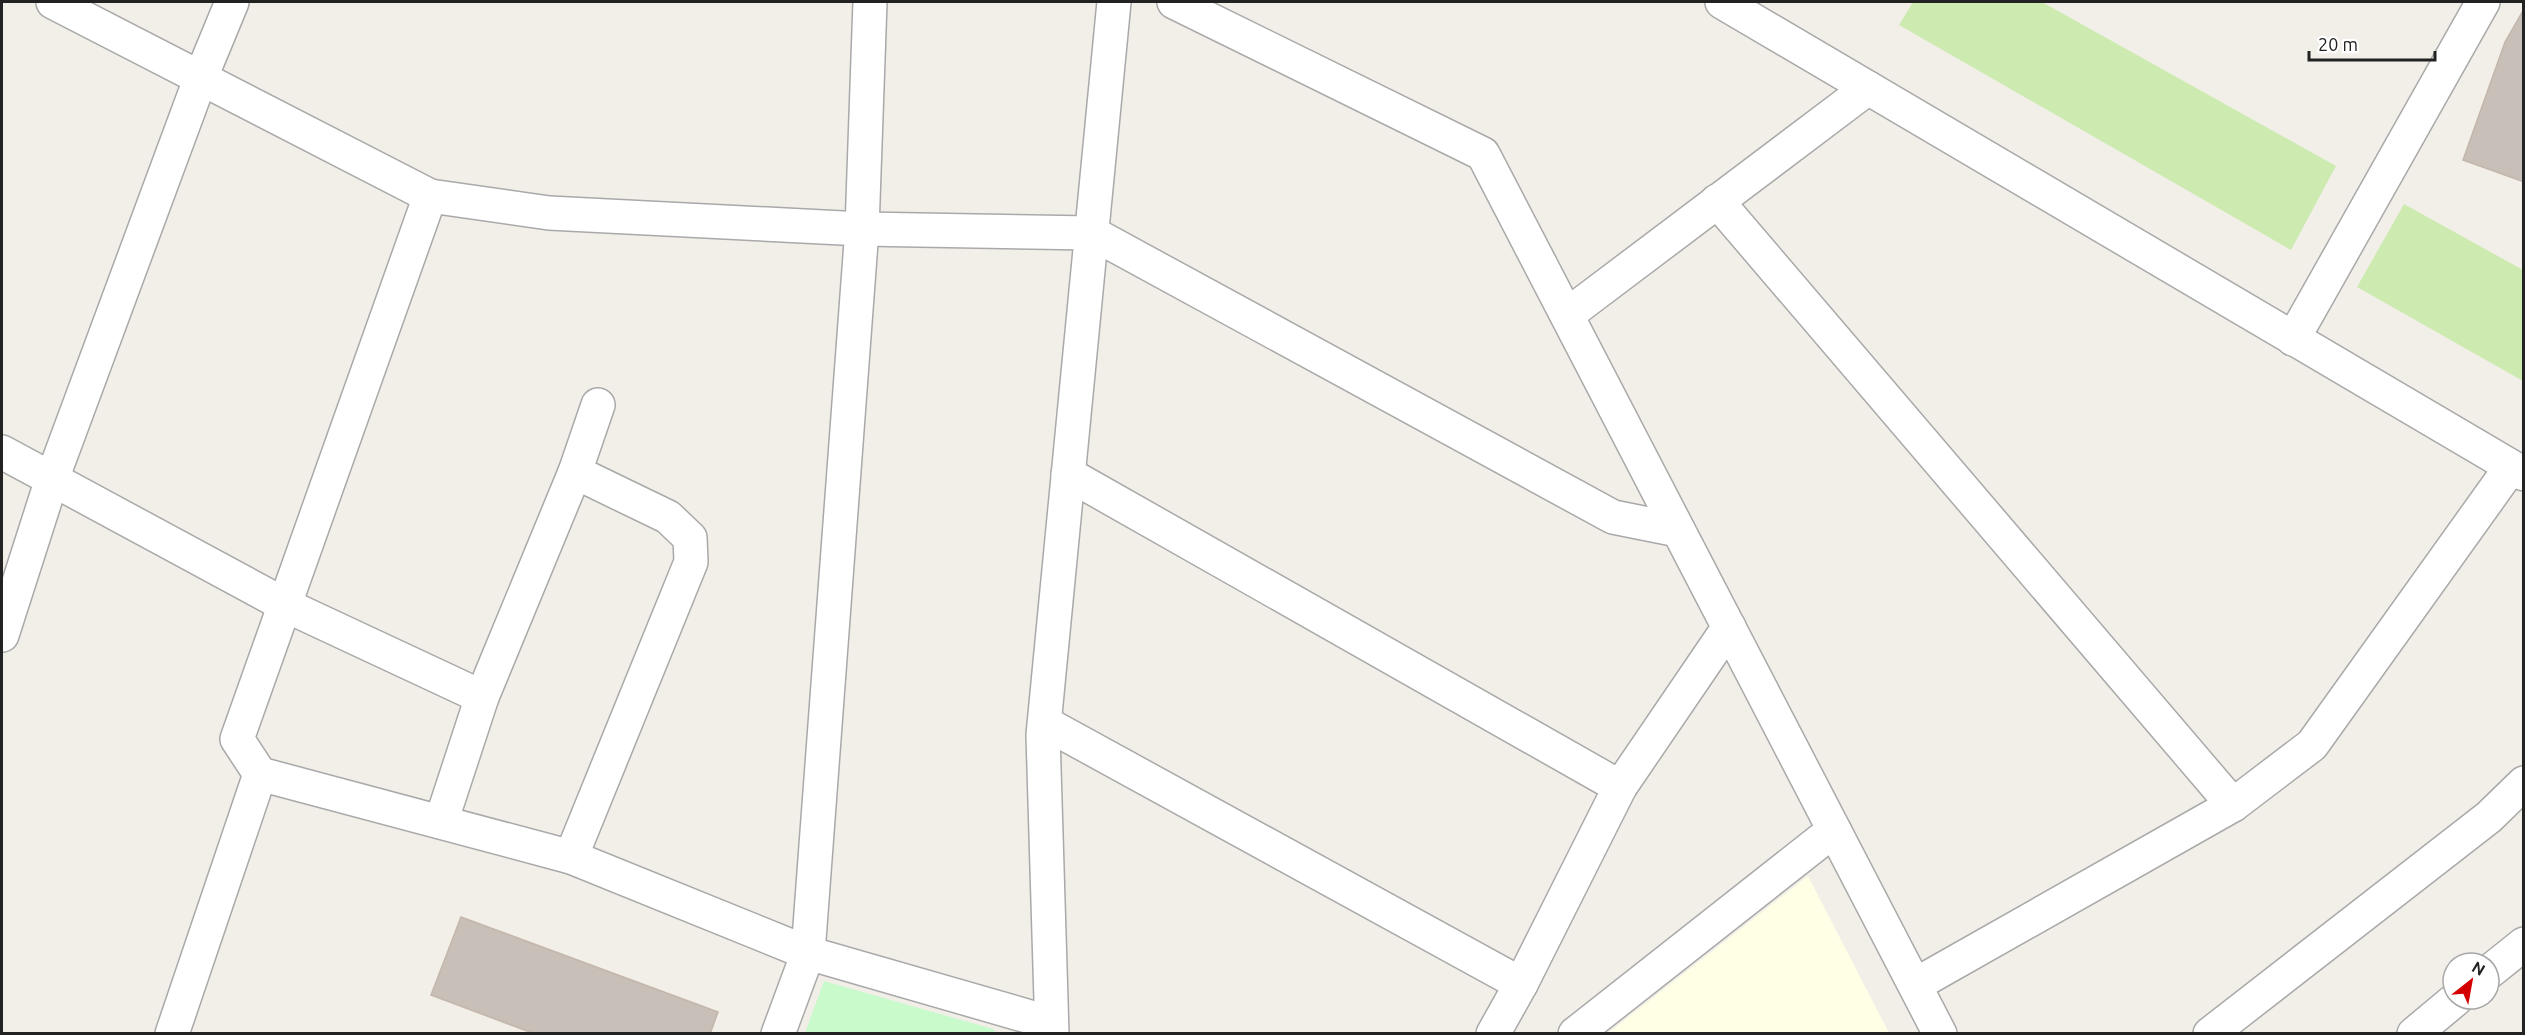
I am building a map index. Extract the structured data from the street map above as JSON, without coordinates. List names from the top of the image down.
{
  "scale_bar": "20 m",
  "north": "top right"
}
